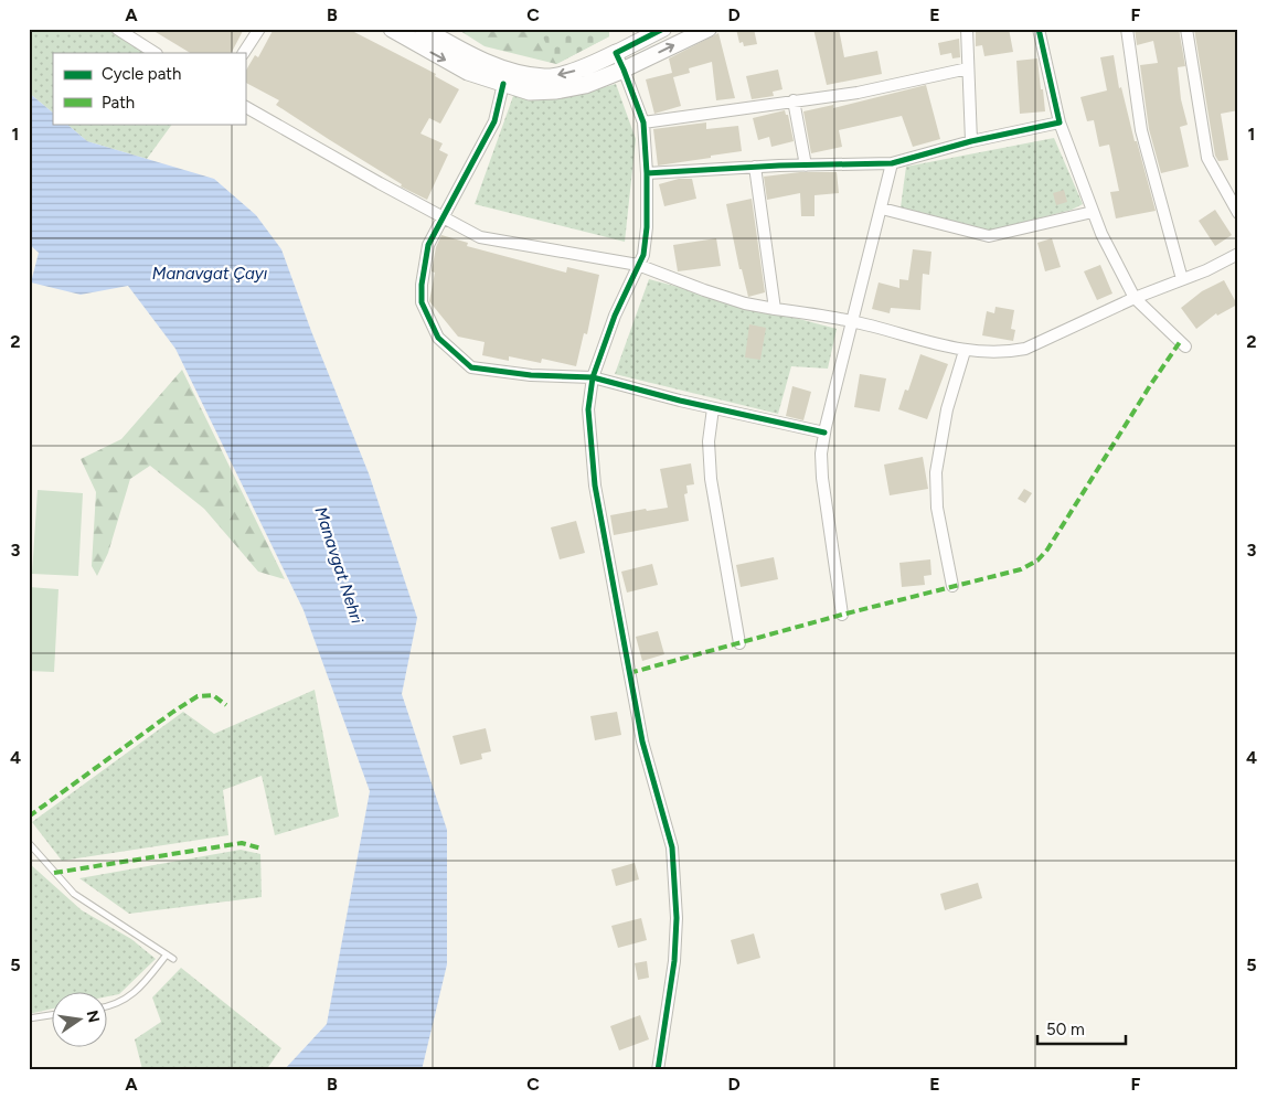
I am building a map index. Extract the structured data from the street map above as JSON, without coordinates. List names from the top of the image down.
{
  "water": ["Manavgat Çayı", "Manavgat Nehri"],
  "legend": ["Cycle path", "Path"],
  "scale_bar": "50 m",
  "north": "right",
  "grid": {
    "columns": [
      "A",
      "B",
      "C",
      "D",
      "E",
      "F"
    ],
    "rows": [
      "1",
      "2",
      "3",
      "4",
      "5"
    ]
  }
}
